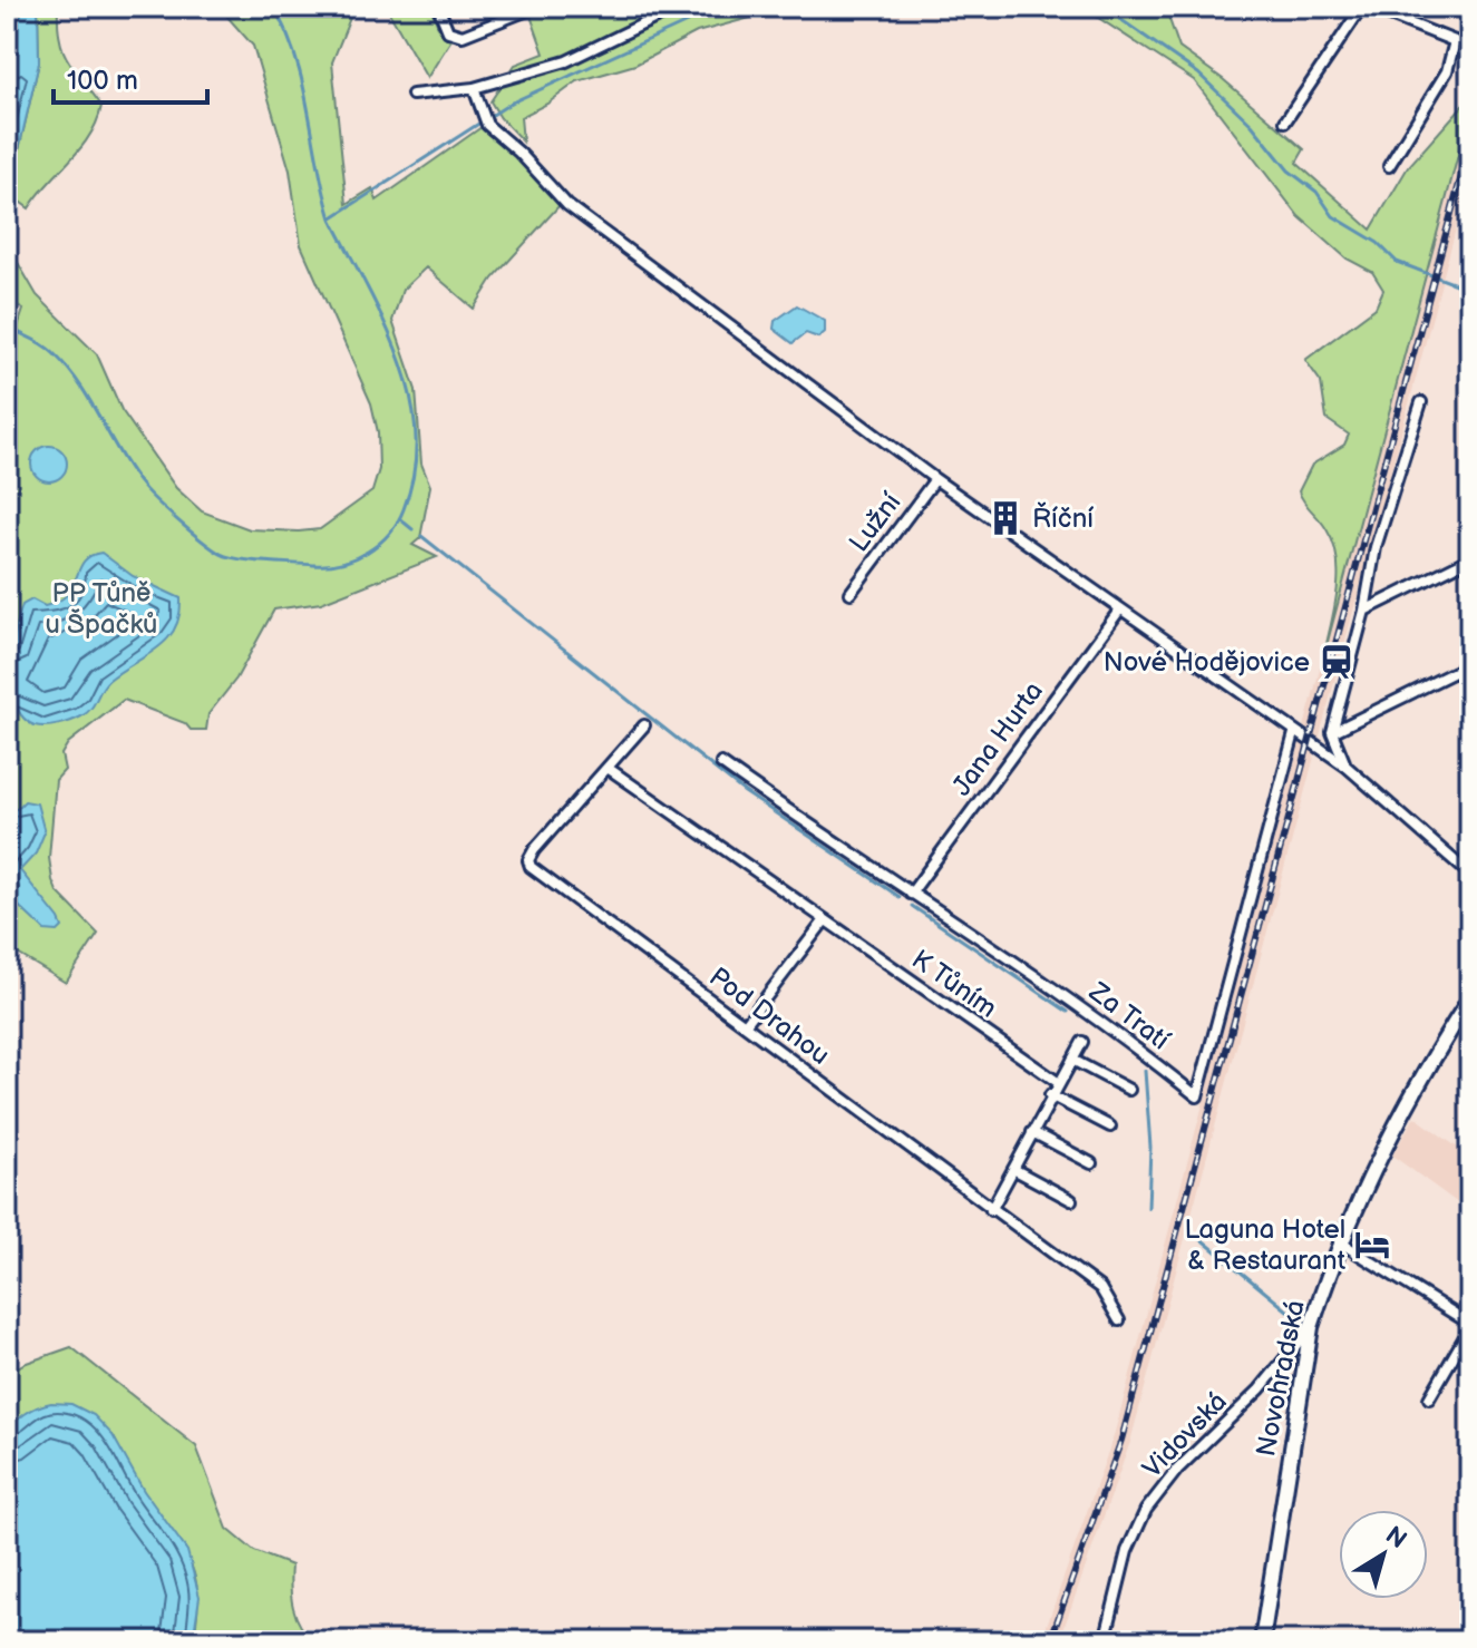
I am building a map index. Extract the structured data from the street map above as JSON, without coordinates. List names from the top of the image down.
{
  "streets": {
    "main road": ["Novohradská"],
    "street": [
      "Lužní",
      "Jana Hurta",
      "K Tůním",
      "Pod Drahou",
      "Za Tratí",
      "Vidovská"
    ]
  },
  "crossings": [
    ["Jana Hurta", "Za Tratí"],
    ["K Tůním", "Pod Drahou"],
    ["Novohradská", "Vidovská"]
  ],
  "parks": ["PP Tůně u Špačků"],
  "places": {
    "building": ["Říční"],
    "station": ["Nové Hodějovice"],
    "hotel": ["Laguna Hotel & Restaurant"]
  },
  "scale_bar": "100 m",
  "north": "top right"
}
